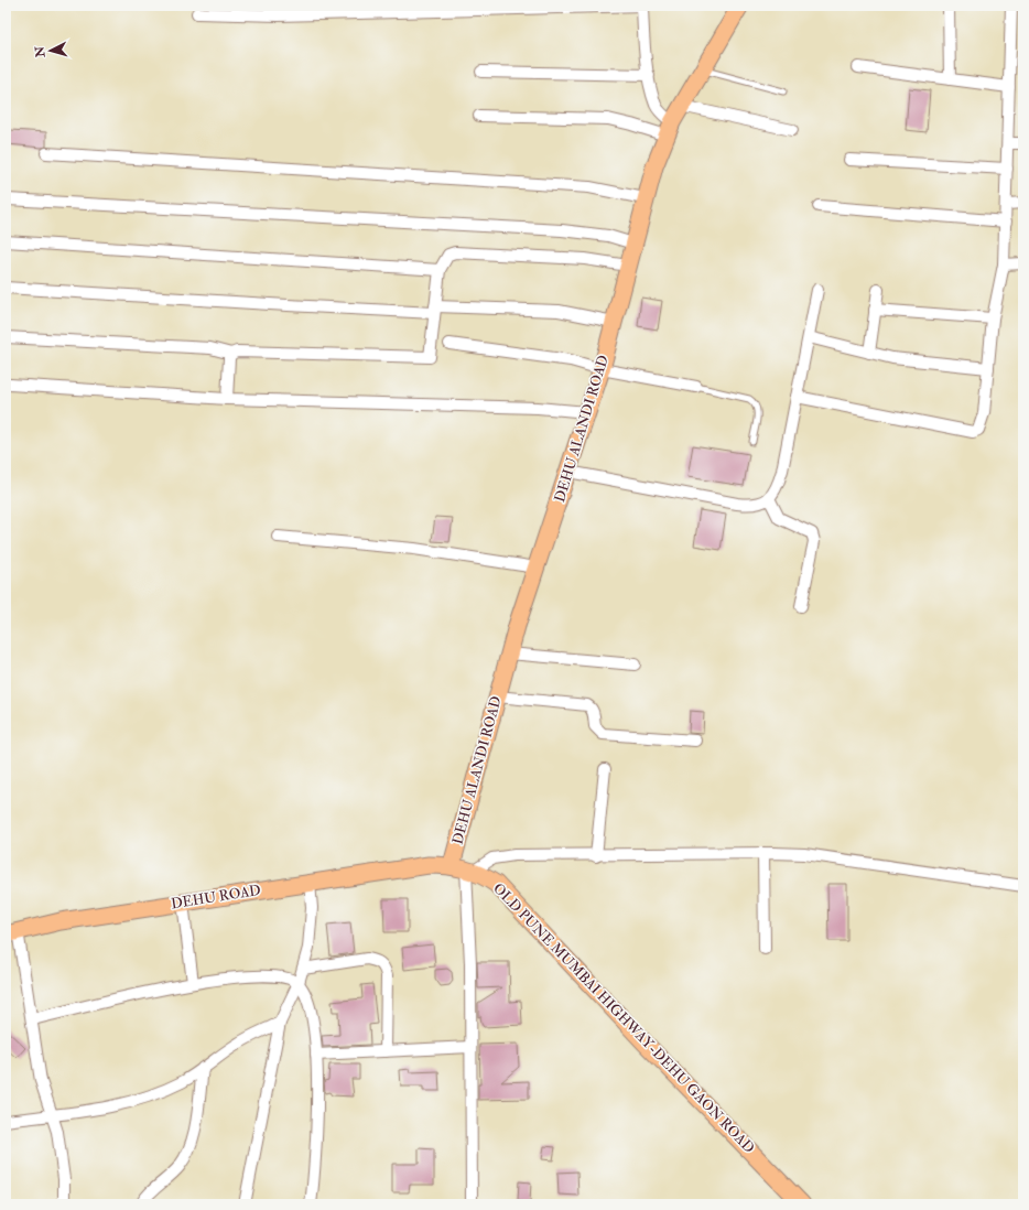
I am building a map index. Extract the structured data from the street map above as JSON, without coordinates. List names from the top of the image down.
{
  "streets": {
    "main road": ["DEHU ALANDI ROAD", "DEHU ROAD", "OLD PUNE MUMBAI HIGHWAY-DEHU GAON ROAD"]
  },
  "crossings": [
    ["DEHU ALANDI ROAD", "OLD PUNE MUMBAI HIGHWAY-DEHU GAON ROAD"],
    ["DEHU ROAD", "OLD PUNE MUMBAI HIGHWAY-DEHU GAON ROAD"]
  ],
  "north": "left"
}
